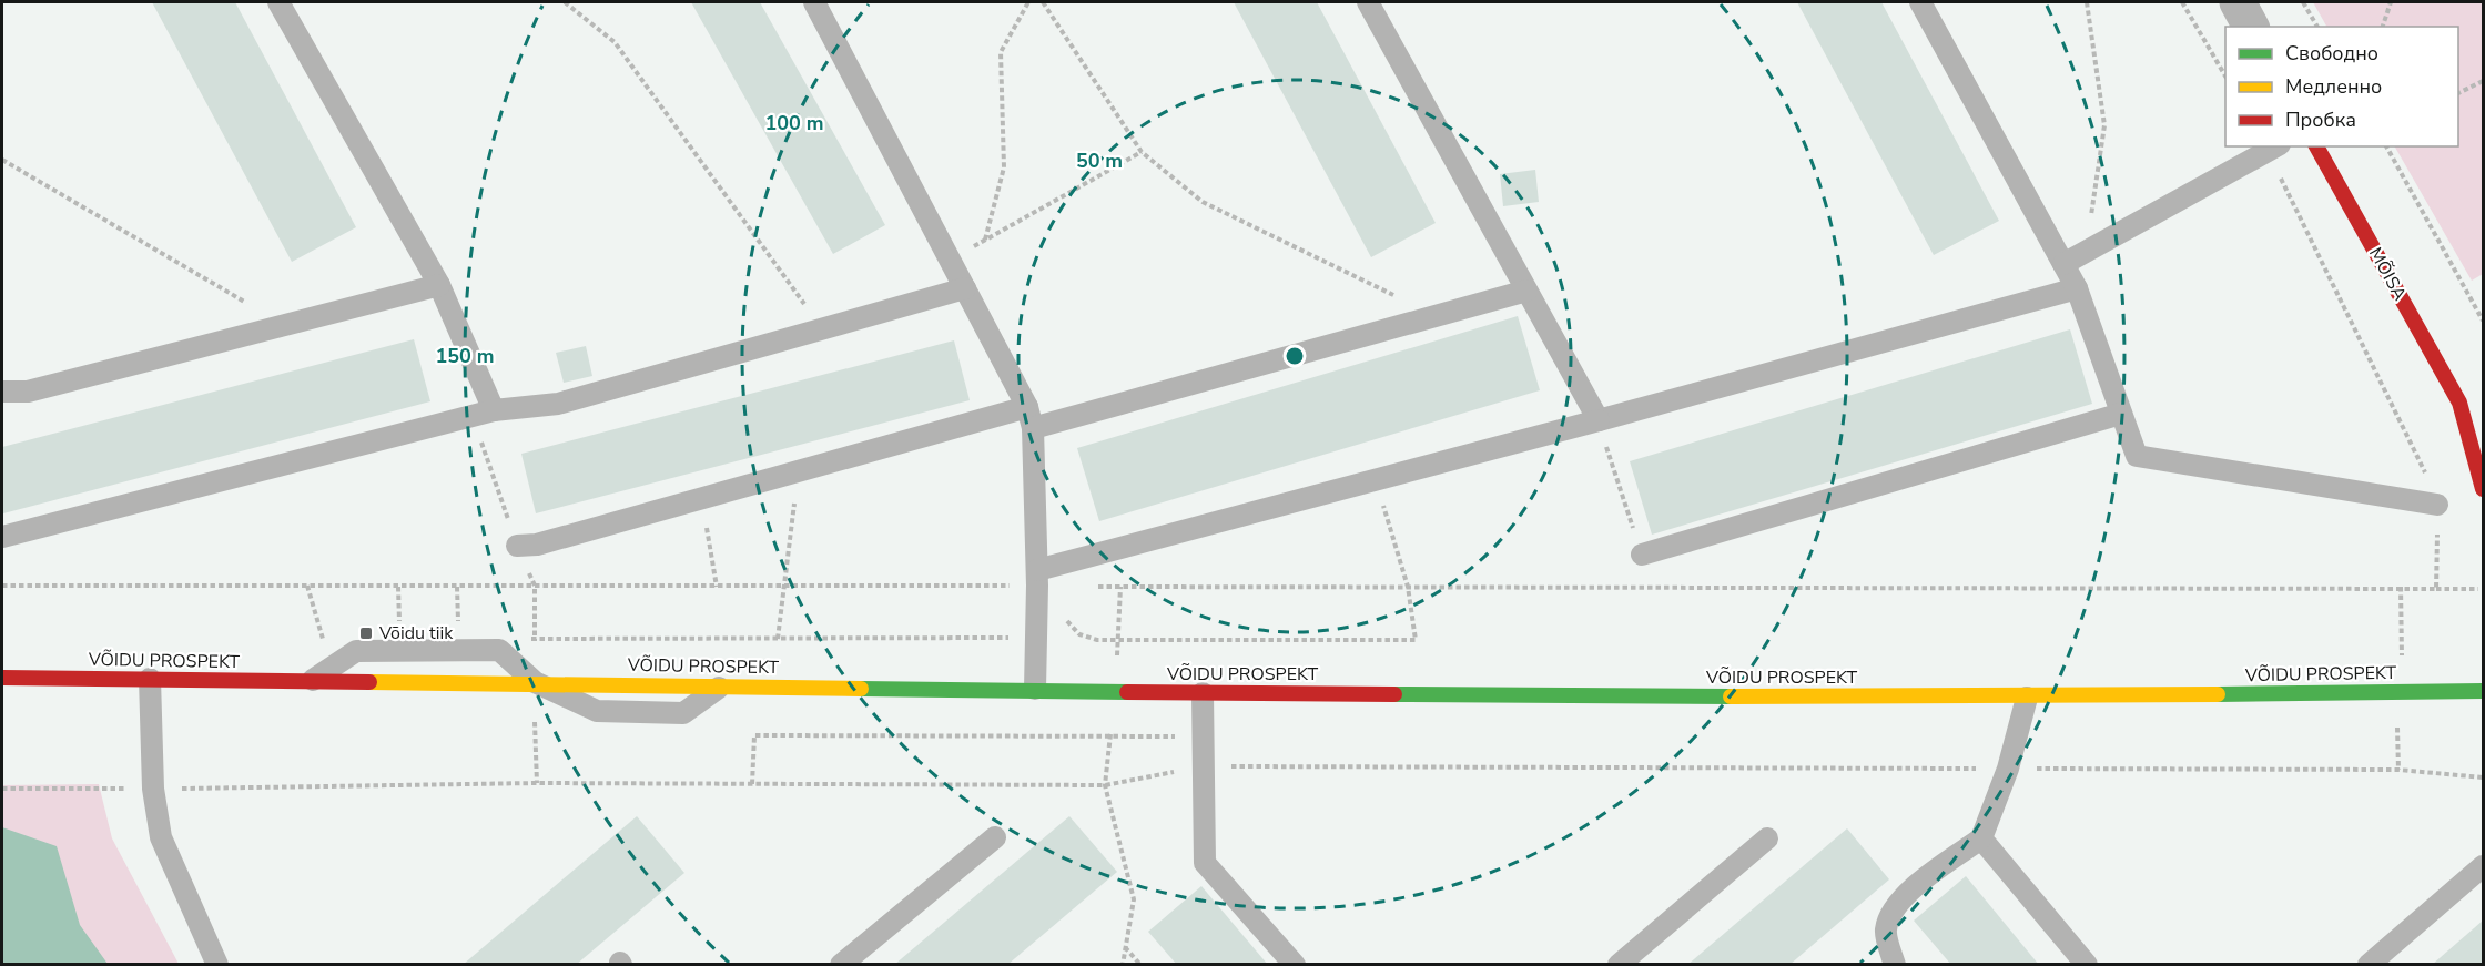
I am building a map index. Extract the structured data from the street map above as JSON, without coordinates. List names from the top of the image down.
{
  "streets": {
    "street": ["MÕISA", "VÕIDU PROSPEKT"]
  },
  "places": {
    "transit": ["Võidu tiik"]
  },
  "legend": ["Свободно", "Медленно", "Пробка"],
  "rings": ["100 m", "50 m", "150 m"]
}
